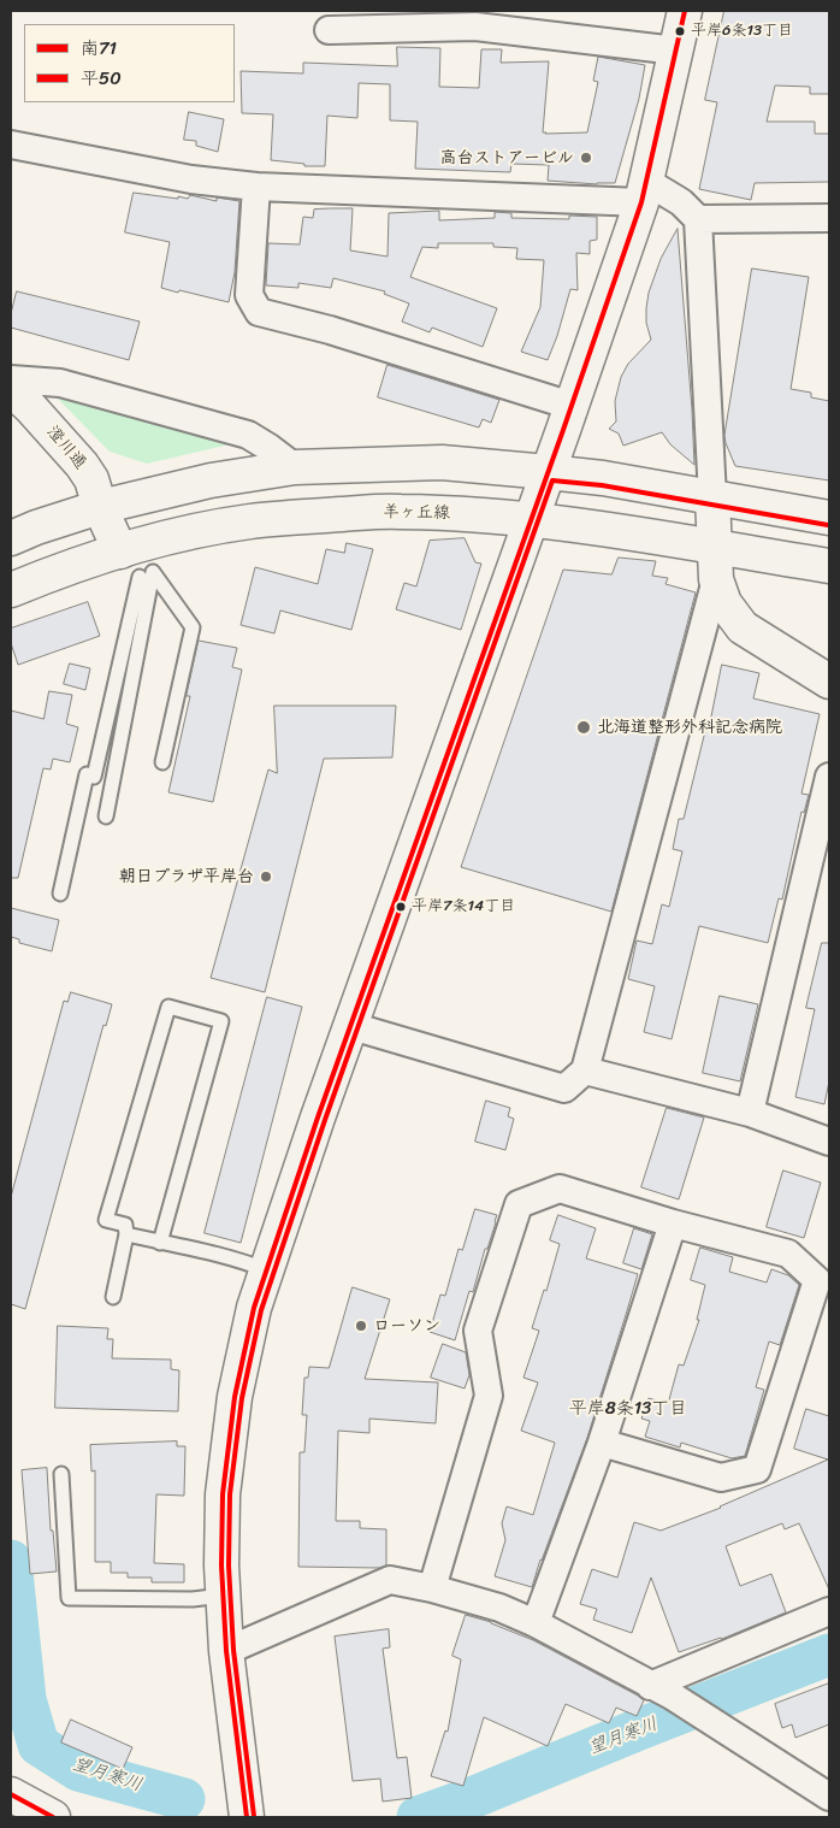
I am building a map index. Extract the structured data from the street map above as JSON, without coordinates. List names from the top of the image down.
{
  "streets": {
    "main road": ["澄川通", "羊ヶ丘線"]
  },
  "crossings": [
    ["澄川通", "羊ヶ丘線"]
  ],
  "districts": ["平岸8条13丁目"],
  "water": ["望月寒川"],
  "places": [
    "平岸6条13丁目",
    "高台ストアービル",
    "北海道整形外科記念病院",
    "朝日プラザ平岸台",
    "平岸7条14丁目",
    "ローソン"
  ],
  "lines": ["transit line 南71", "transit line 平50"],
  "legend": ["南71", "平50"]
}
